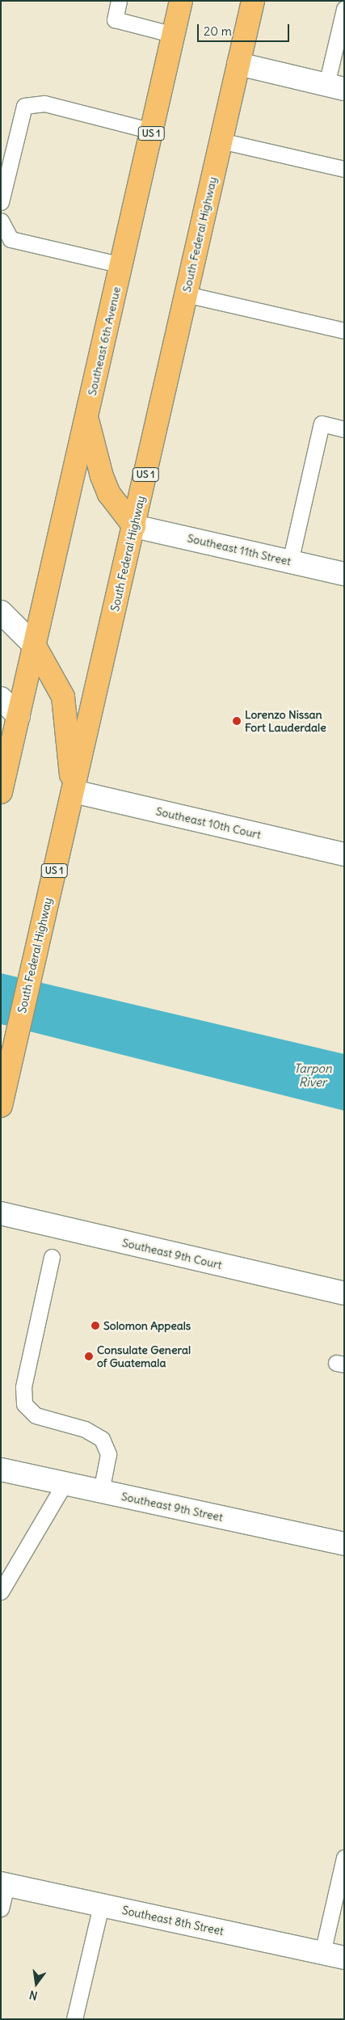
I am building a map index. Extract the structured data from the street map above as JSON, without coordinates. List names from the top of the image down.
{
  "streets": {
    "main road": ["US 1", "South Federal Highway", "Southeast 6th Avenue"],
    "street": [
      "Southeast 11th Street",
      "Southeast 10th Court",
      "Southeast 9th Court",
      "Southeast 9th Street",
      "Southeast 8th Street"
    ]
  },
  "crossings": [
    ["US 1", "Southeast 6th Avenue"],
    ["South Federal Highway", "Southeast 11th Street"],
    ["South Federal Highway", "Southeast 10th Court"]
  ],
  "water": ["Tarpon River"],
  "places": ["Lorenzo Nissan Fort Lauderdale", "Solomon Appeals", "Consulate General of Guatemala"],
  "scale_bar": "20 m",
  "north": "bottom"
}
